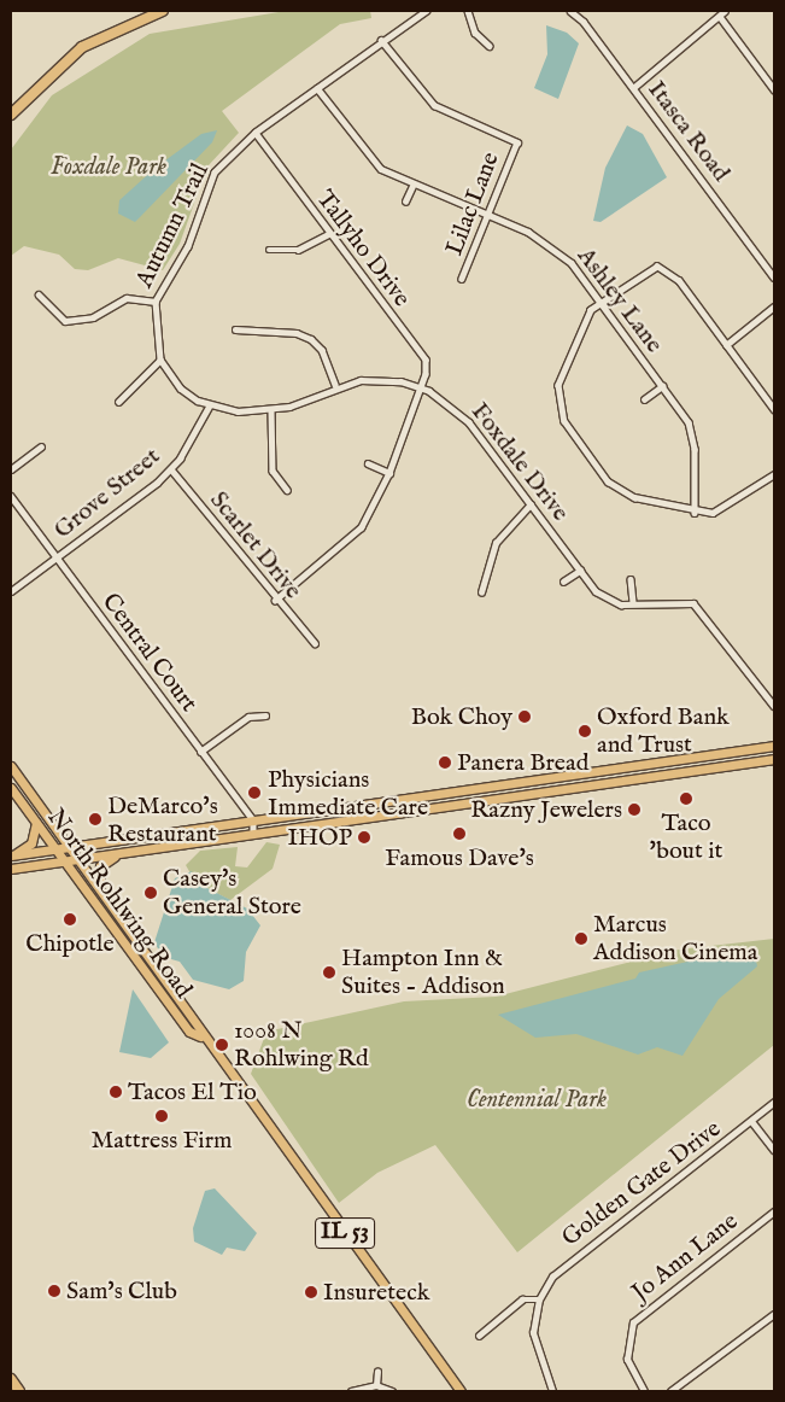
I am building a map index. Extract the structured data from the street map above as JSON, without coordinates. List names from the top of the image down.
{
  "streets": {
    "main road": ["North Rohlwing Road", "IL 53"],
    "street": [
      "Itasca Road",
      "Lilac Lane",
      "Autumn Trail",
      "Tallyho Drive",
      "Ashley Lane",
      "Foxdale Drive",
      "Grove Street",
      "Scarlet Drive",
      "Central Court",
      "Golden Gate Drive",
      "Jo Ann Lane"
    ]
  },
  "crossings": [
    ["Lilac Lane", "Autumn Trail"],
    ["Lilac Lane", "Ashley Lane"],
    ["Autumn Trail", "Tallyho Drive"],
    ["Autumn Trail", "Ashley Lane"],
    ["Autumn Trail", "Foxdale Drive"],
    ["Tallyho Drive", "Foxdale Drive"],
    ["Tallyho Drive", "Scarlet Drive"],
    ["Foxdale Drive", "Grove Street"],
    ["Grove Street", "Scarlet Drive"],
    ["Grove Street", "Central Court"]
  ],
  "parks": ["Foxdale Park", "Centennial Park"],
  "places": [
    "Bok Choy",
    "Oxford Bank and Trust",
    "Panera Bread",
    "Physicians Immediate Care",
    "Taco 'bout it",
    "Razny Jewelers",
    "DeMarco's Restaurant",
    "Famous Dave's",
    "IHOP",
    "Casey's General Store",
    "Chipotle",
    "Marcus Addison Cinema",
    "Hampton Inn & Suites - Addison",
    "1008 N Rohlwing Rd",
    "Tacos El Tio",
    "Mattress Firm",
    "Sam's Club",
    "Insureteck"
  ]
}
